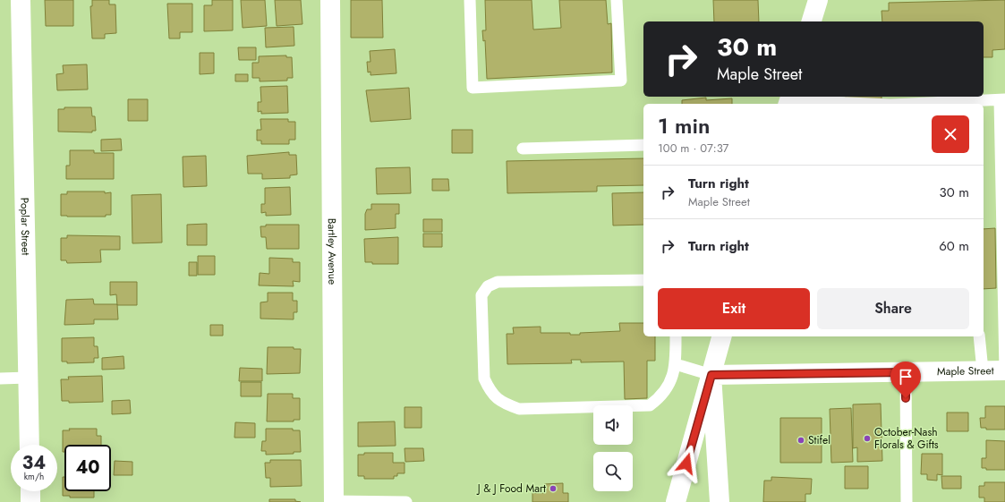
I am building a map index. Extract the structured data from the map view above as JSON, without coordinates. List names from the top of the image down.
{
  "streets": {
    "street": ["Poplar Street", "Bartley Avenue", "Maple Street"]
  },
  "places": ["October-Nash Florals & Gifts", "Stifel", "J & J Food Mart"],
  "page": {
    "turn": ["30 m", "Maple Street"],
    "heading": ["1 min", "100 m · 07:37"],
    "list": [
      {
        "name": "Turn right",
        "note": "Maple Street",
        "value": "30 m"
      },
      {
        "name": "Turn right",
        "value": "60 m"
      }
    ],
    "buttons": ["Exit", "Share"],
    "speed": "34 km/h",
    "limit": "40"
  }
}
